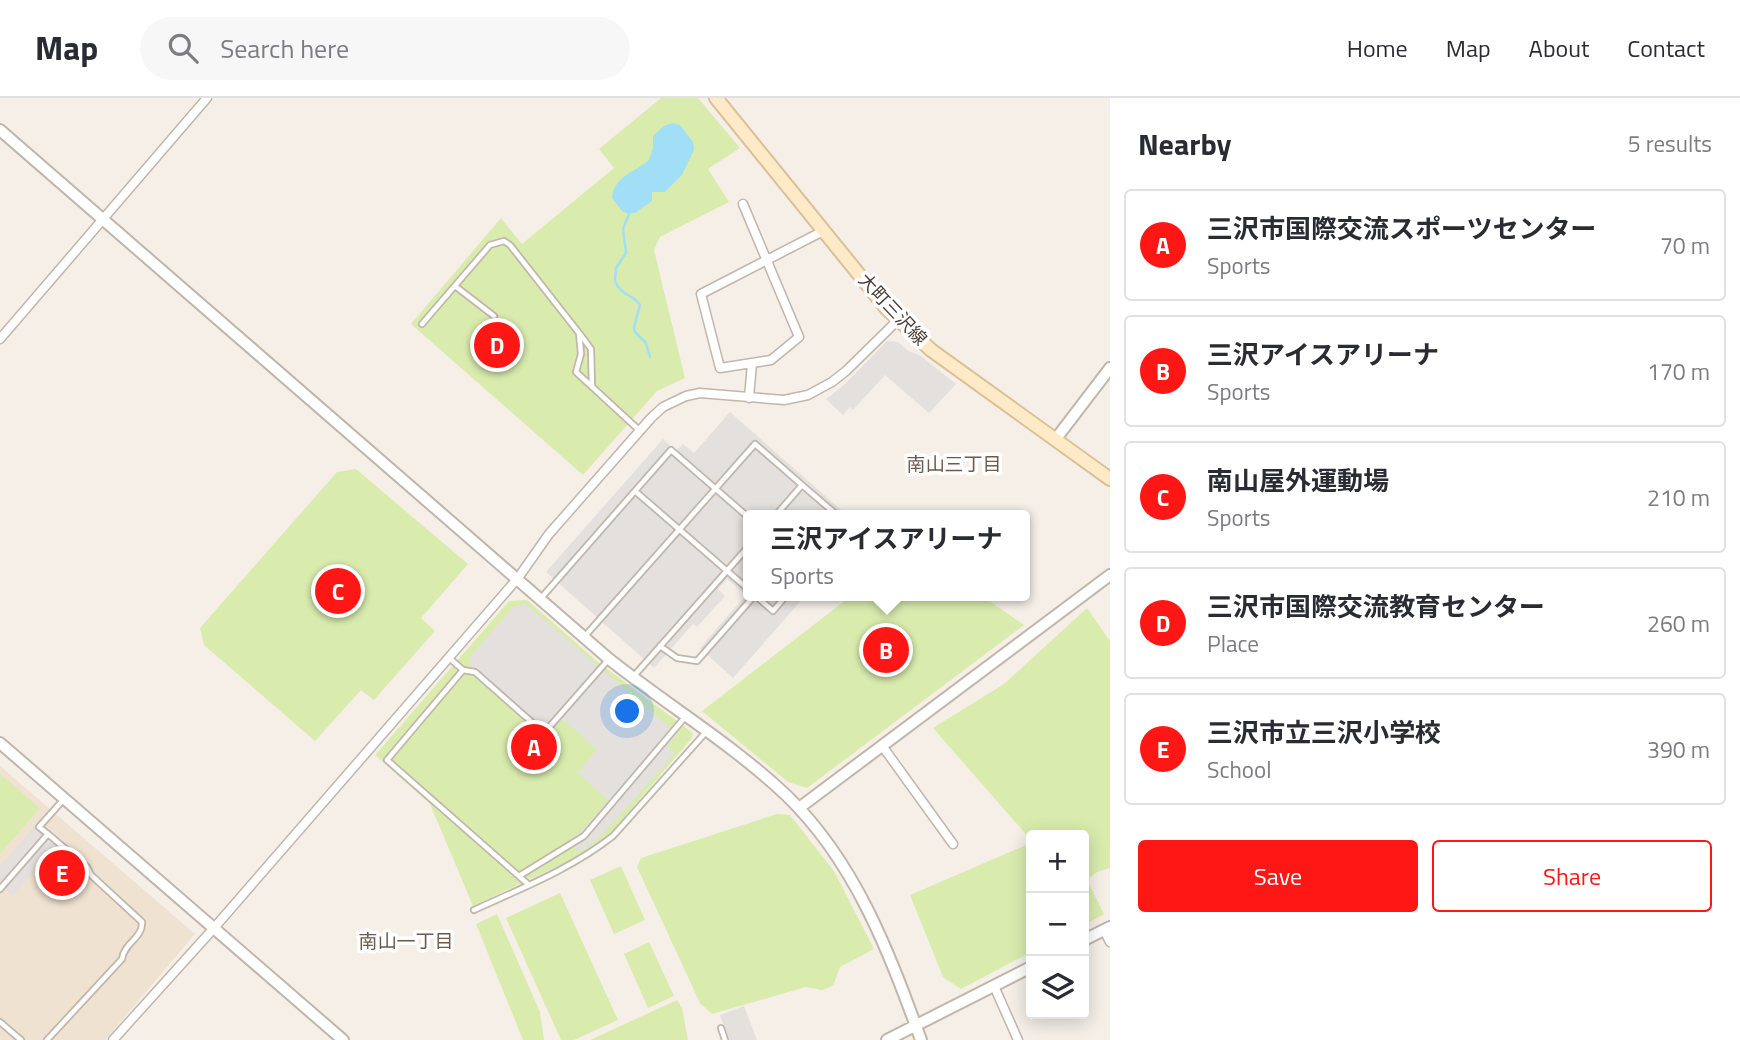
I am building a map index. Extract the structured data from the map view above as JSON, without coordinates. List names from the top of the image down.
{
  "streets": {
    "main road": ["大町三沢線"]
  },
  "districts": ["南山三丁目", "南山一丁目"],
  "page": {
    "header": "Map",
    "search": "Search here",
    "nav": [
      "Home",
      "Map",
      "About",
      "Contact"
    ],
    "heading": ["Nearby", "5 results"],
    "list": [
      {
        "mark": "A",
        "name": "三沢市国際交流スポーツセンター",
        "note": "Sports",
        "value": "70 m"
      },
      {
        "mark": "B",
        "name": "三沢アイスアリーナ",
        "note": "Sports",
        "value": "170 m"
      },
      {
        "mark": "C",
        "name": "南山屋外運動場",
        "note": "Sports",
        "value": "210 m"
      },
      {
        "mark": "D",
        "name": "三沢市国際交流教育センター",
        "note": "Place",
        "value": "260 m"
      },
      {
        "mark": "E",
        "name": "三沢市立三沢小学校",
        "note": "School",
        "value": "390 m"
      }
    ],
    "pins": [
      "D",
      "C",
      "B",
      "A",
      "E"
    ],
    "popup": ["三沢アイスアリーナ", "Sports"],
    "buttons": ["Save", "Share"],
    "map_buttons": ["+", "−"]
  }
}
